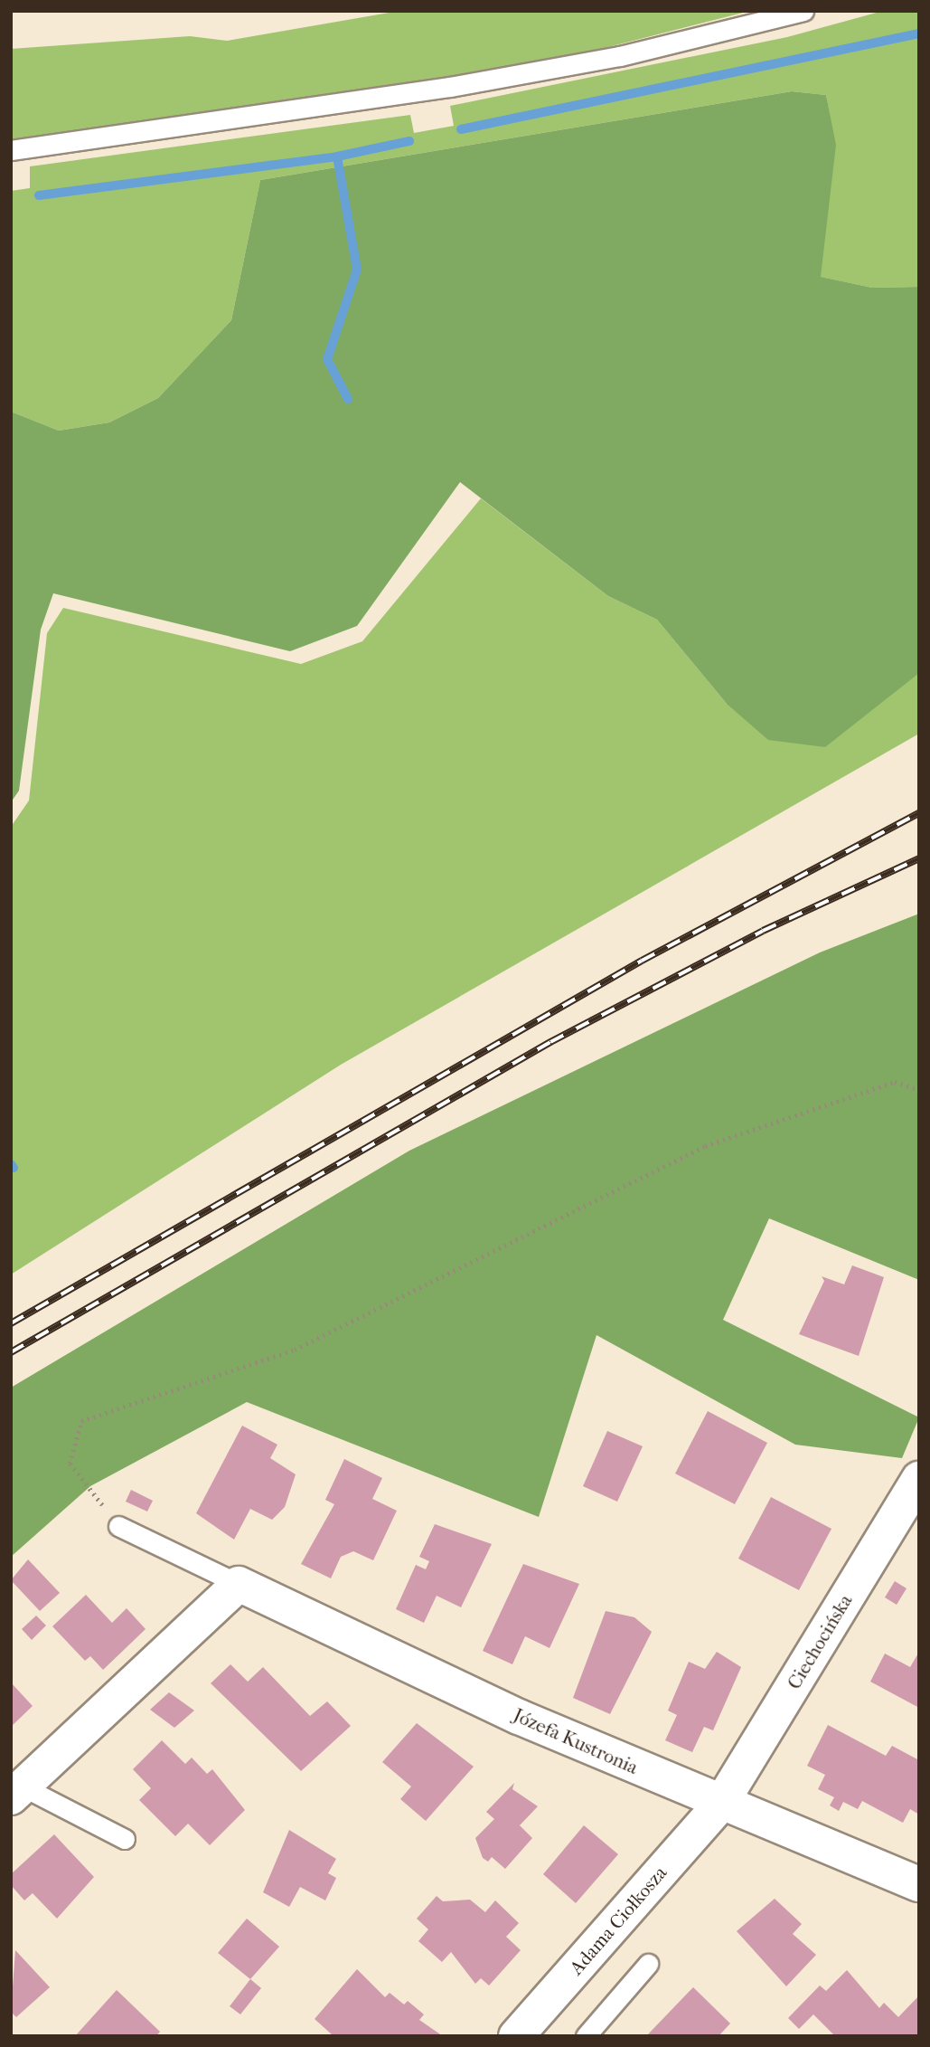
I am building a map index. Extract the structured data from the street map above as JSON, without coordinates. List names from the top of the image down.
{
  "streets": {
    "street": ["Ciechocińska", "Józefa Kustronia", "Adama Ciołkosza"]
  },
  "crossings": [
    ["Ciechocińska", "Józefa Kustronia"],
    ["Ciechocińska", "Adama Ciołkosza"],
    ["Józefa Kustronia", "Adama Ciołkosza"]
  ]
}
